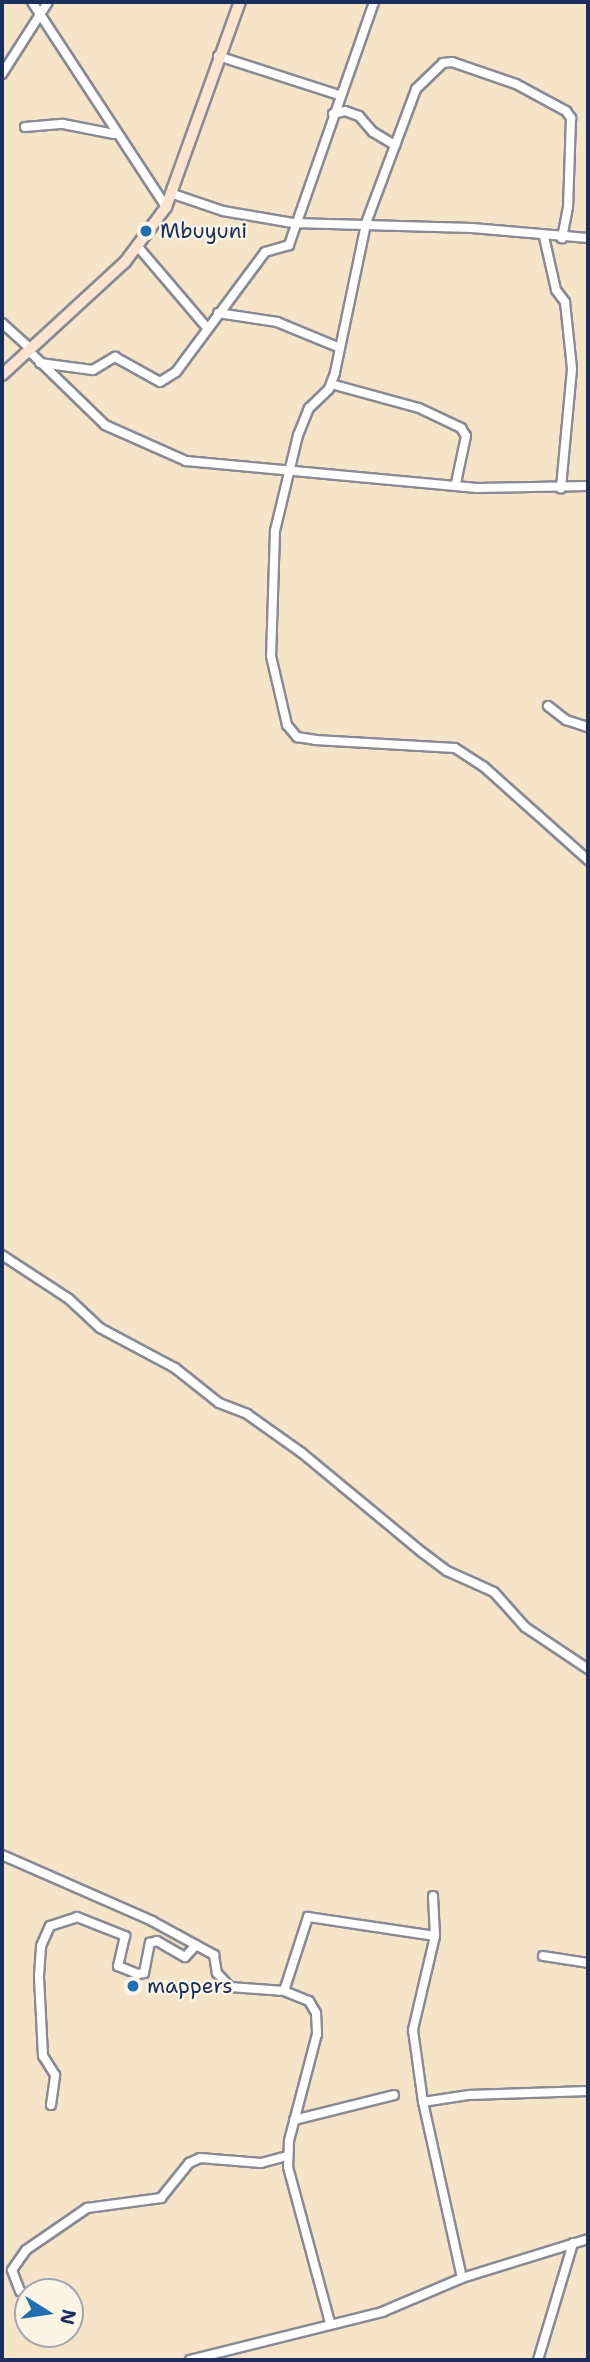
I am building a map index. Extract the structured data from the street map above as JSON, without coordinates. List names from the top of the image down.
{
  "places": ["Mbuyuni", "mappers"],
  "north": "right"
}
